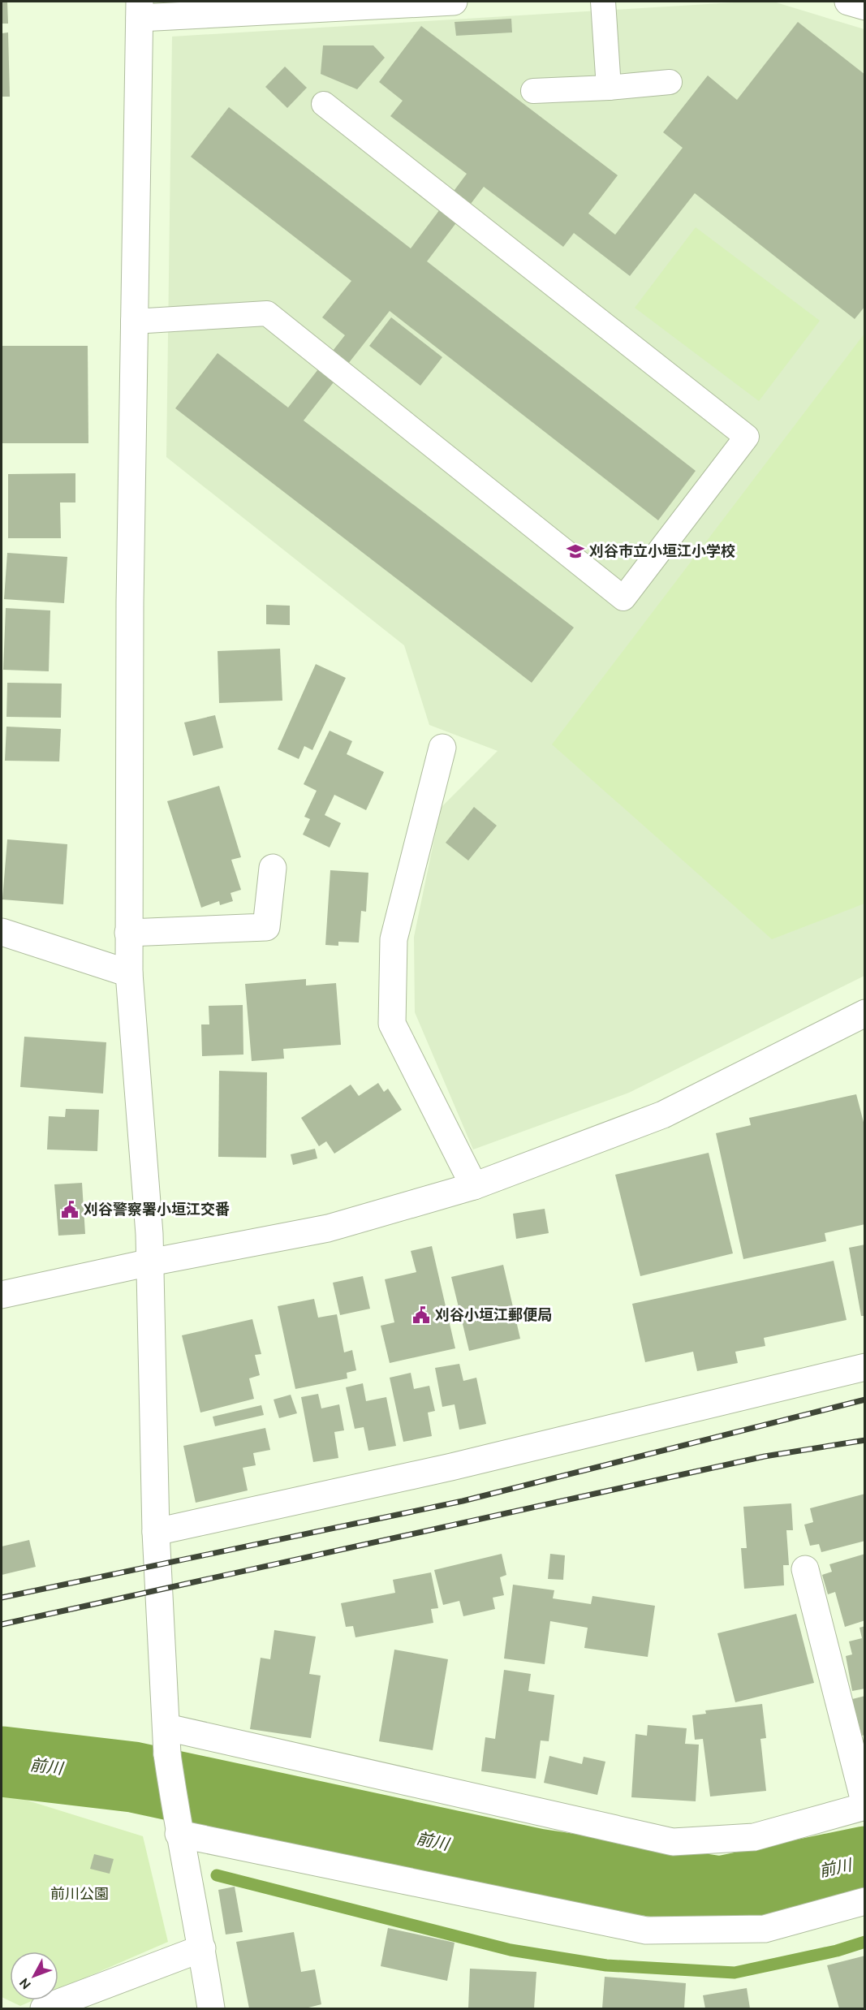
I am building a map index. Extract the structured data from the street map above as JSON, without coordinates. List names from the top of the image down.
{
  "water": ["前川"],
  "parks": ["前川公園"],
  "places": {
    "school or university": ["刈谷市立小垣江小学校"],
    "public building": ["刈谷警察署小垣江交番", "刈谷小垣江郵便局"]
  },
  "north": "bottom left"
}
